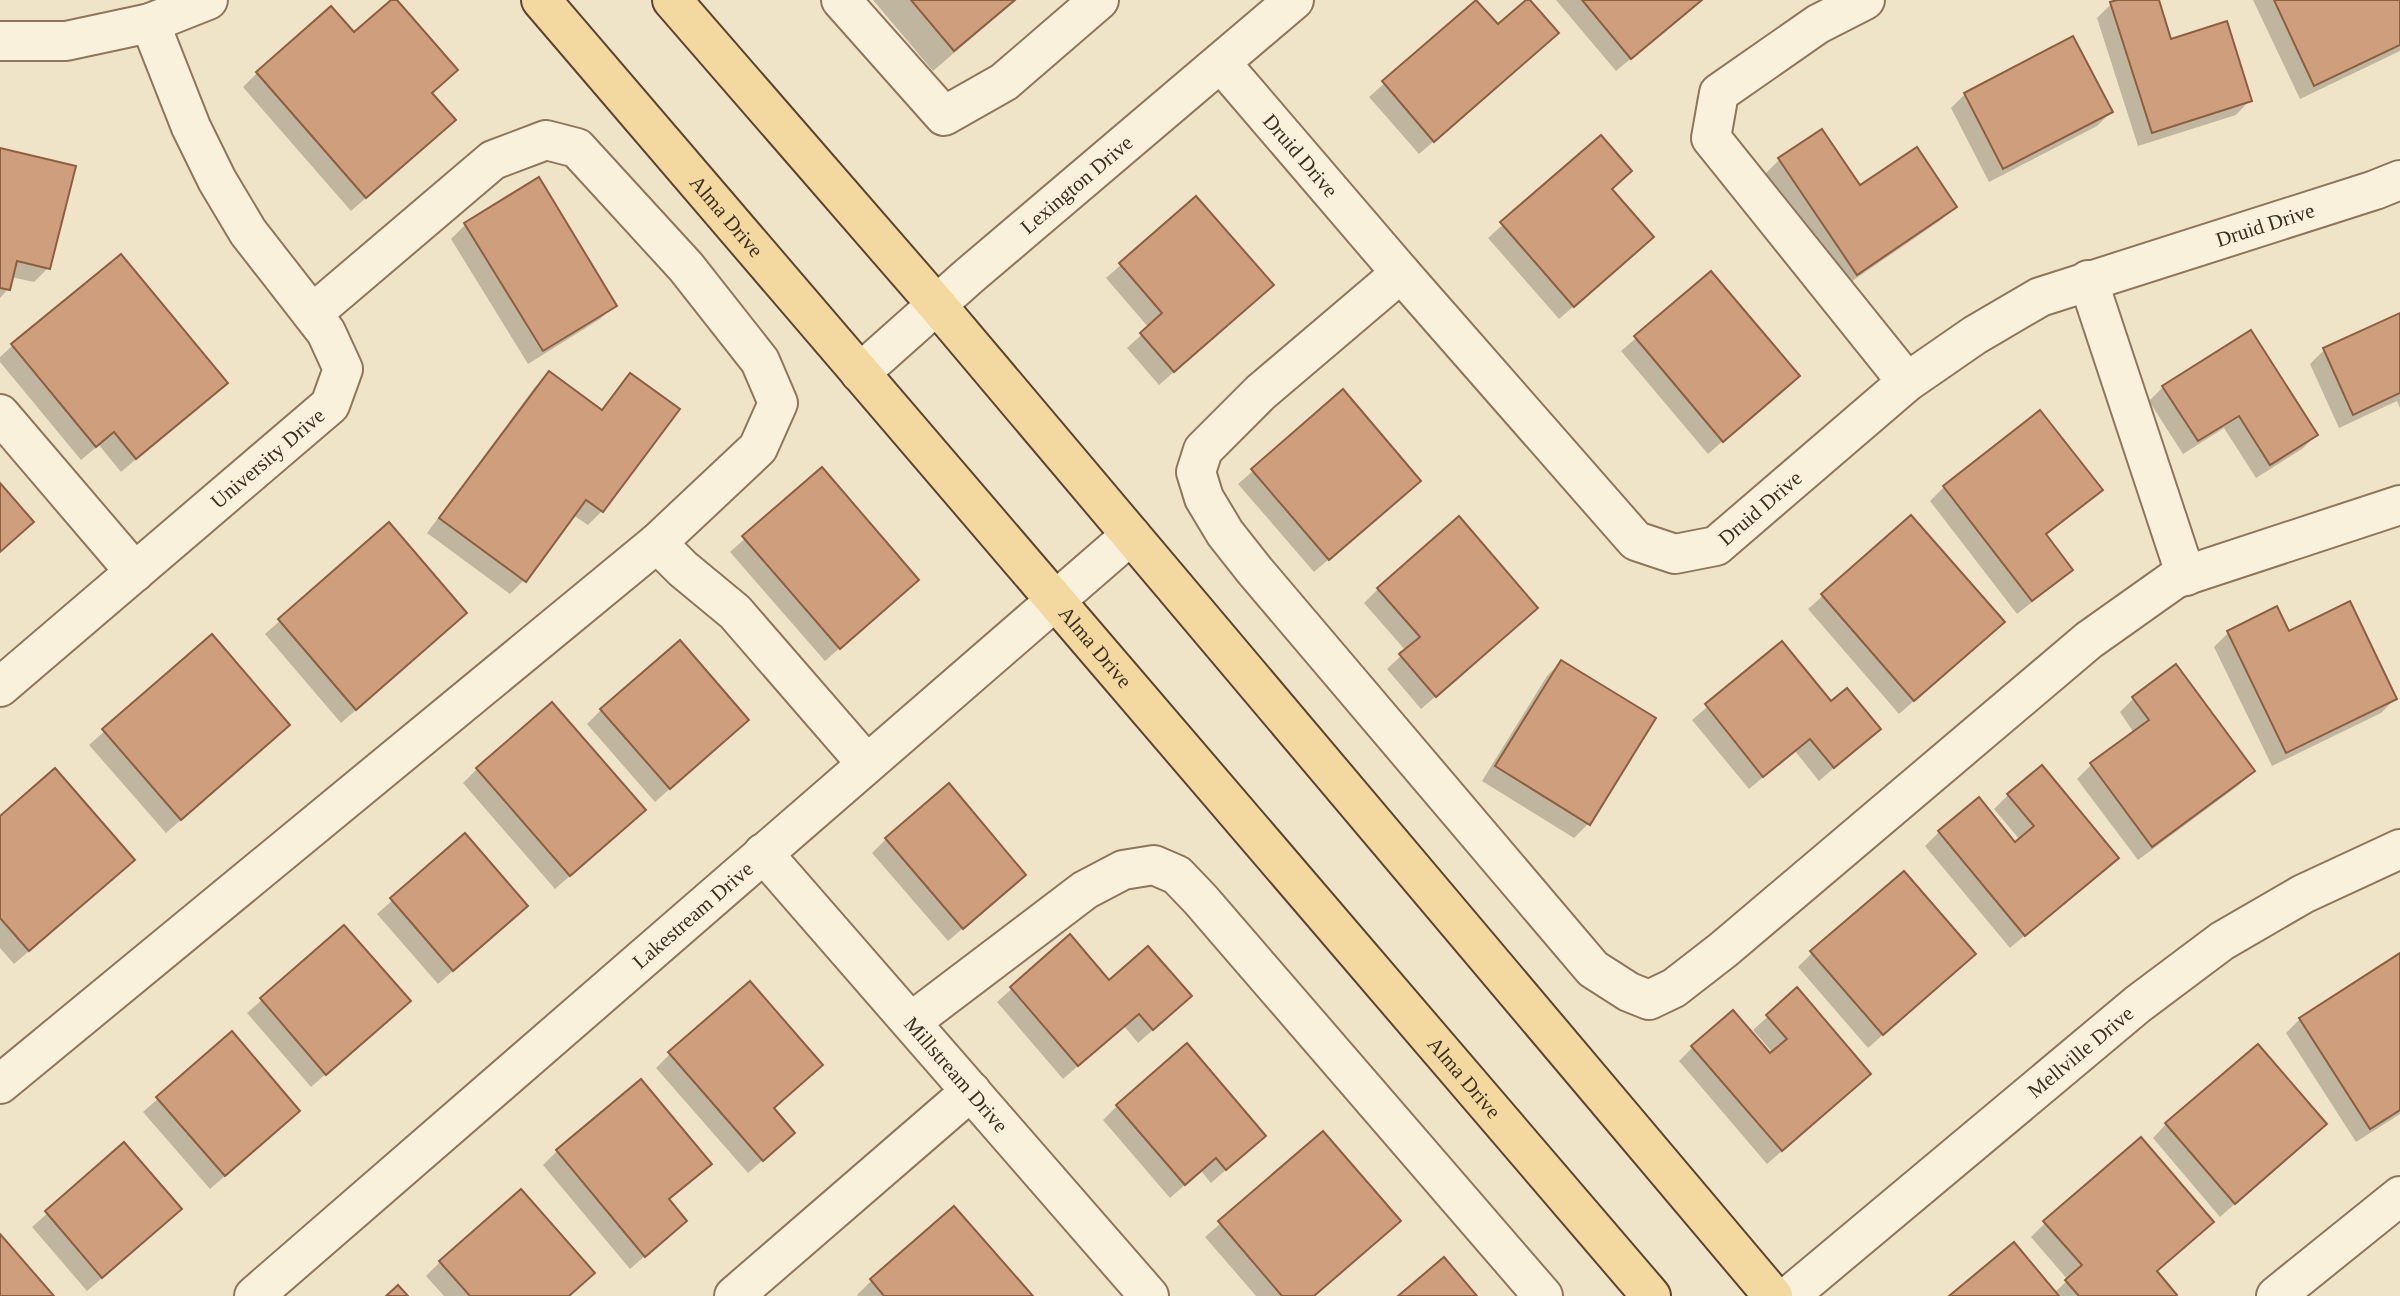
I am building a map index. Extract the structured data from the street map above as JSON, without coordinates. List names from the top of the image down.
{
  "streets": {
    "main road": ["Alma Drive"],
    "street": [
      "Druid Drive",
      "Lexington Drive",
      "University Drive",
      "Lakestream Drive",
      "Mellville Drive",
      "Millstream Drive"
    ]
  },
  "crossings": [
    ["Druid Drive", "Lexington Drive"],
    ["Lexington Drive", "Alma Drive"],
    ["Alma Drive", "Lakestream Drive"],
    ["Lakestream Drive", "Millstream Drive"]
  ]
}
